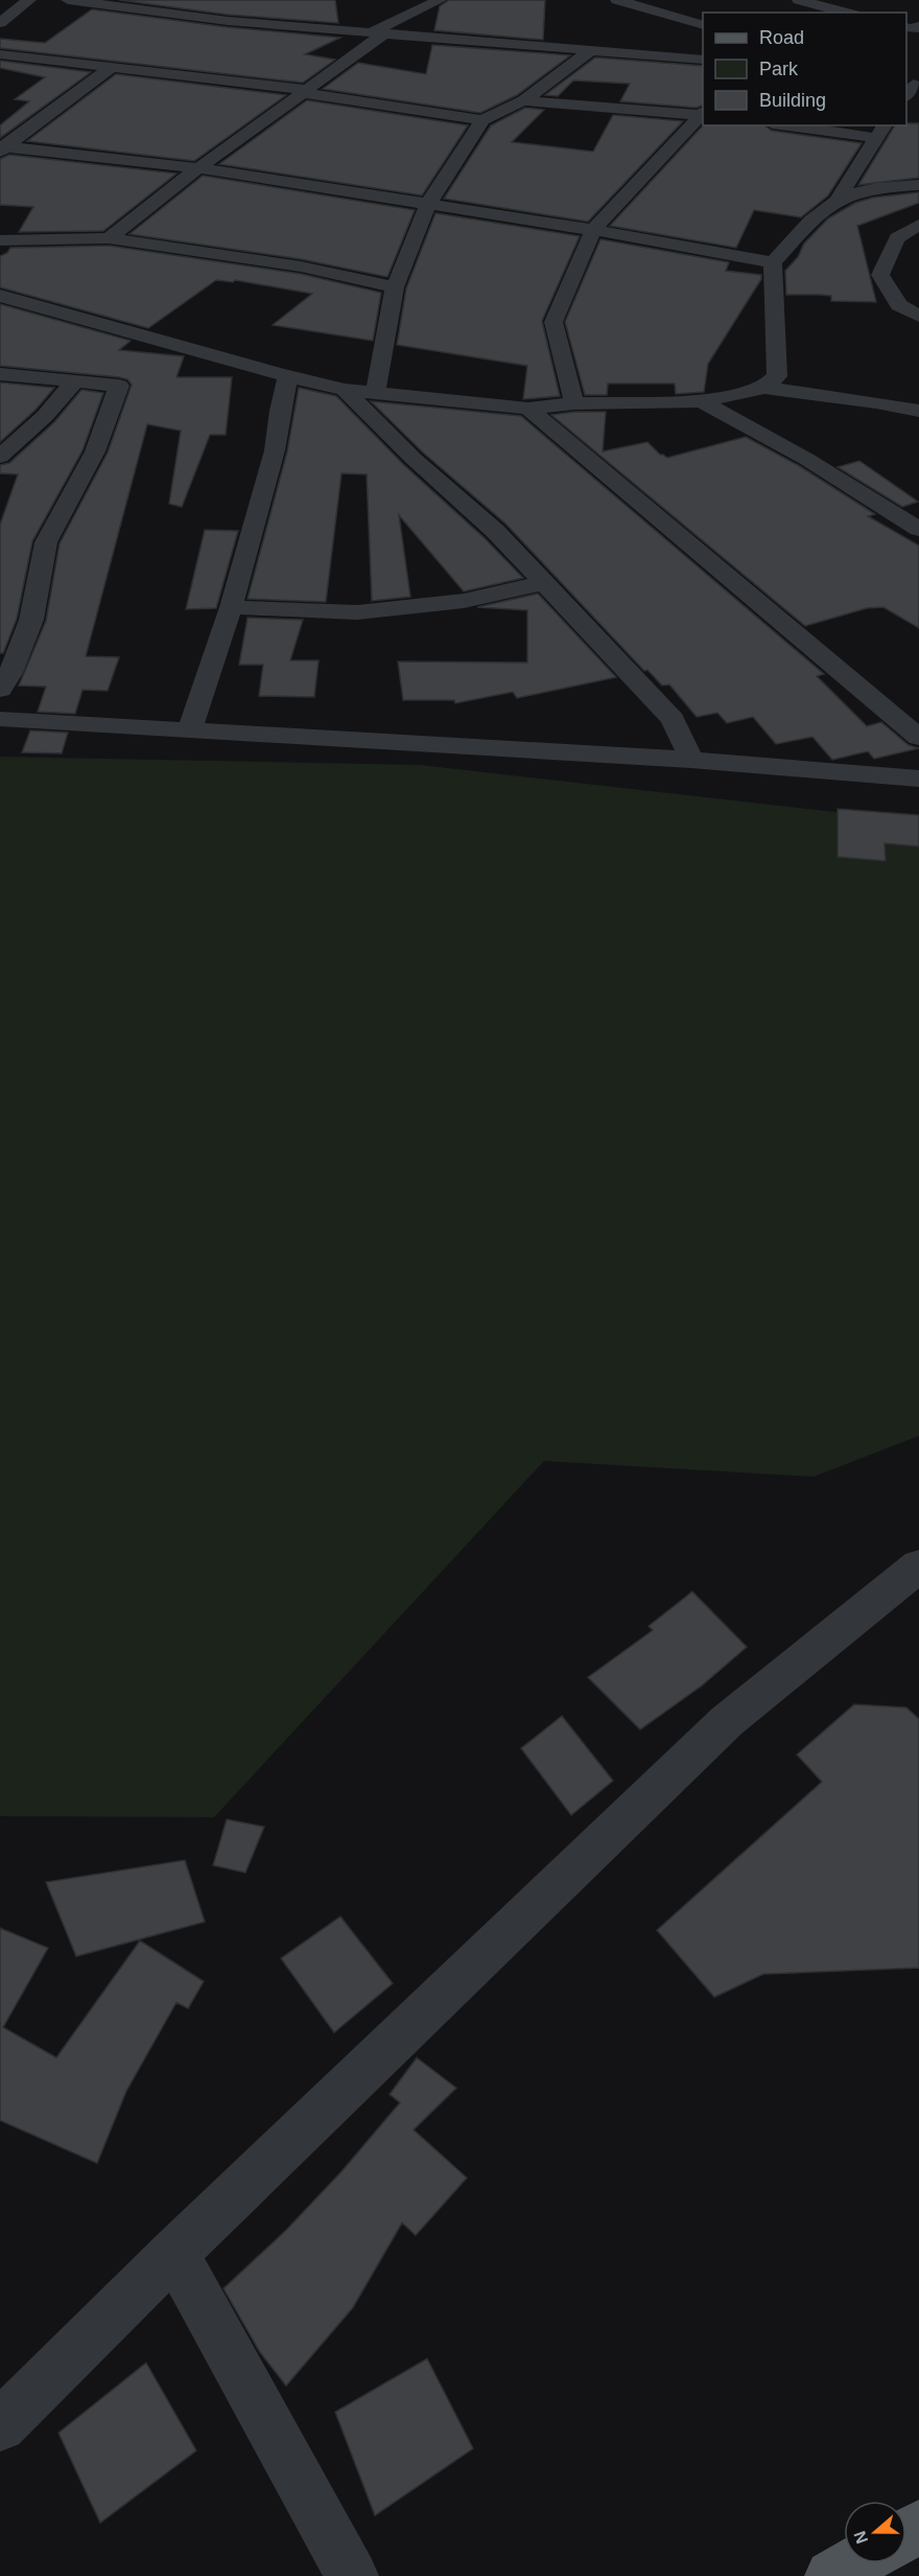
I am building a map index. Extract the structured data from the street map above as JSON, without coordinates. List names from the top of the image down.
{
  "legend": ["Road", "Park", "Building"],
  "north": "left"
}
